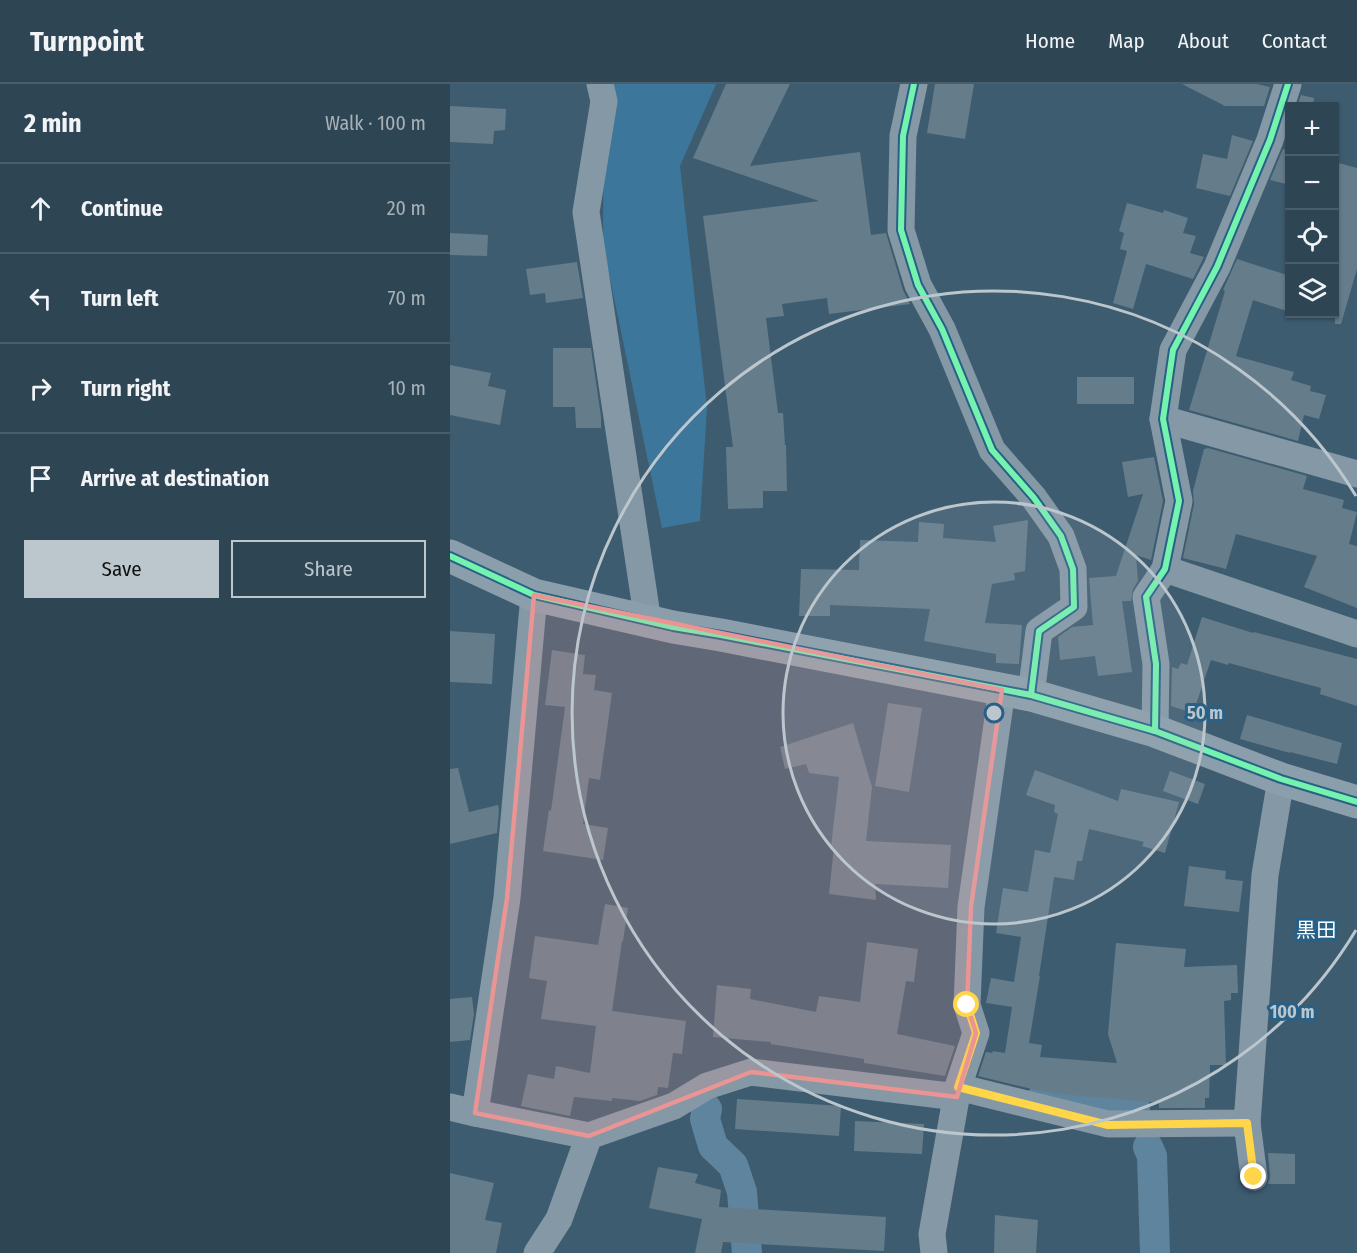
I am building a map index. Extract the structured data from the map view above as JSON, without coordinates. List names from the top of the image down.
{
  "districts": ["黒田"],
  "page": {
    "header": "Turnpoint",
    "nav": [
      "Home",
      "Map",
      "About",
      "Contact"
    ],
    "heading": ["2 min", "Walk · 100 m"],
    "map_buttons": ["+", "−"],
    "list": [
      ["Continue", "20 m"],
      ["Turn left", "70 m"],
      ["Turn right", "10 m"],
      "Arrive at destination"
    ],
    "buttons": ["Save", "Share"]
  },
  "rings": ["50 m", "100 m"]
}
